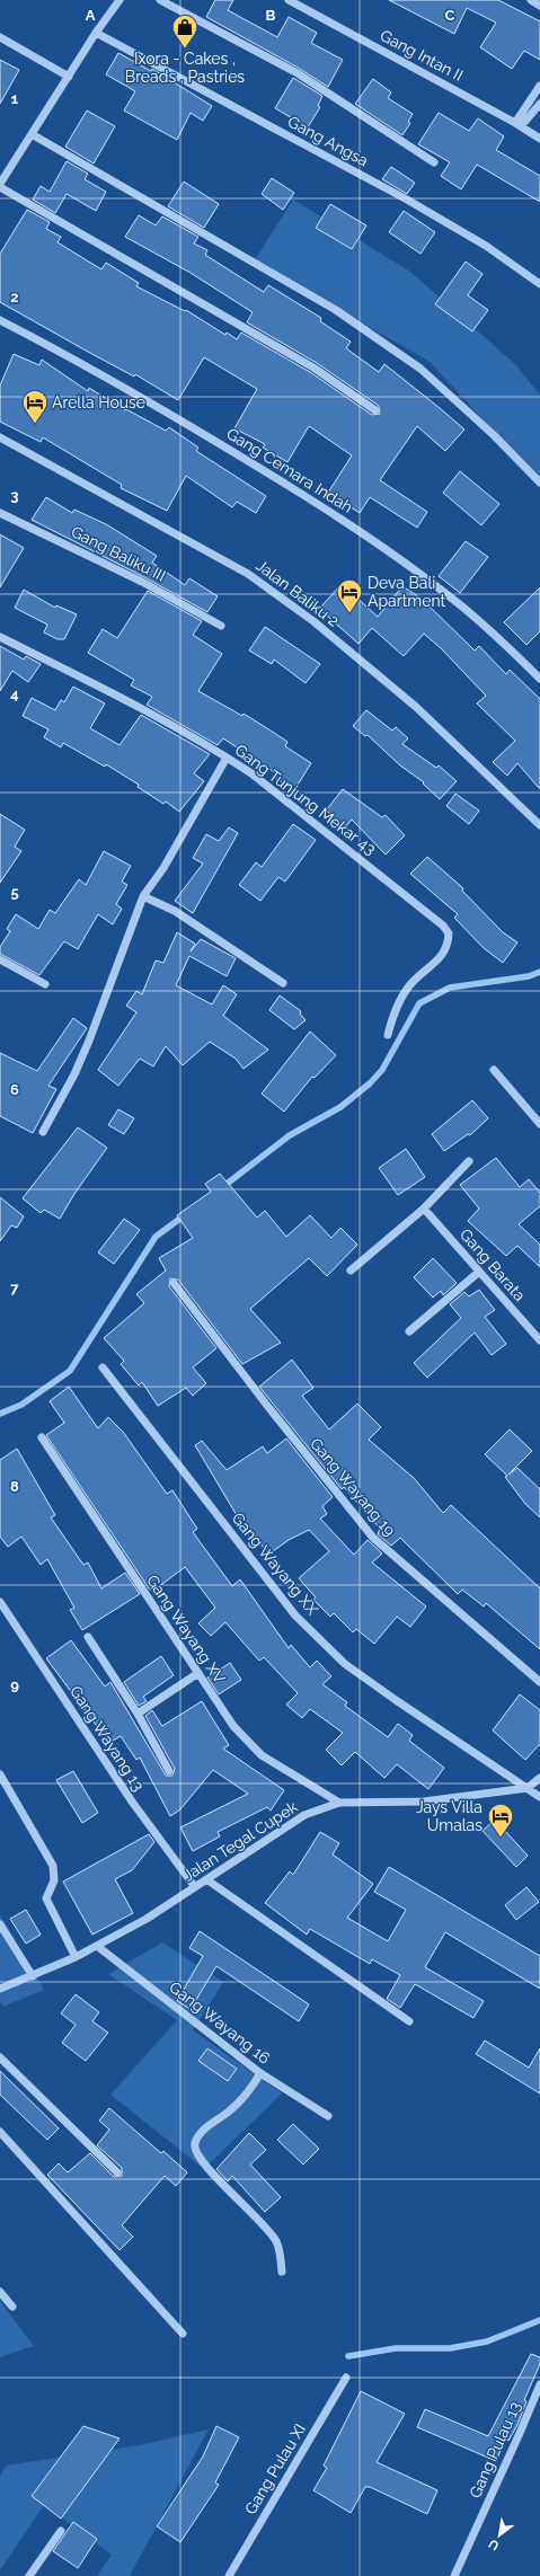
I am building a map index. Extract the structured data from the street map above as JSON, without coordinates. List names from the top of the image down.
{
  "streets": {
    "street": [
      "Gang Intan II",
      "Gang Angsa",
      "Gang Cemara Indah",
      "Gang Baliku III",
      "Jalan Baliku 2",
      "Gang Tunjung Mekar 43",
      "Gang Barata",
      "Gang Wayang 19",
      "Gang Wayang XX",
      "Gang Wayang XV",
      "Gang Wayang 13",
      "Jalan Tegal Cupek",
      "Gang Wayang 16",
      "Gang Pulau 13",
      "Gang Pulau XI"
    ]
  },
  "crossings": [
    ["Gang Wayang XX", "Jalan Tegal Cupek"],
    ["Gang Wayang XV", "Jalan Tegal Cupek"],
    ["Gang Wayang 13", "Jalan Tegal Cupek"],
    ["Jalan Tegal Cupek", "Gang Wayang 16"]
  ],
  "places": {
    "shop": ["Ixora - Cakes , Breads , Pastries"],
    "hotel": ["Arella House", "Deva Bali Apartment", "Jays Villa Umalas"]
  },
  "north": "bottom left",
  "grid": {
    "columns": ["A", "B", "C"],
    "rows": [
      "1",
      "2",
      "3",
      "4",
      "5",
      "6",
      "7",
      "8",
      "9"
    ]
  }
}
